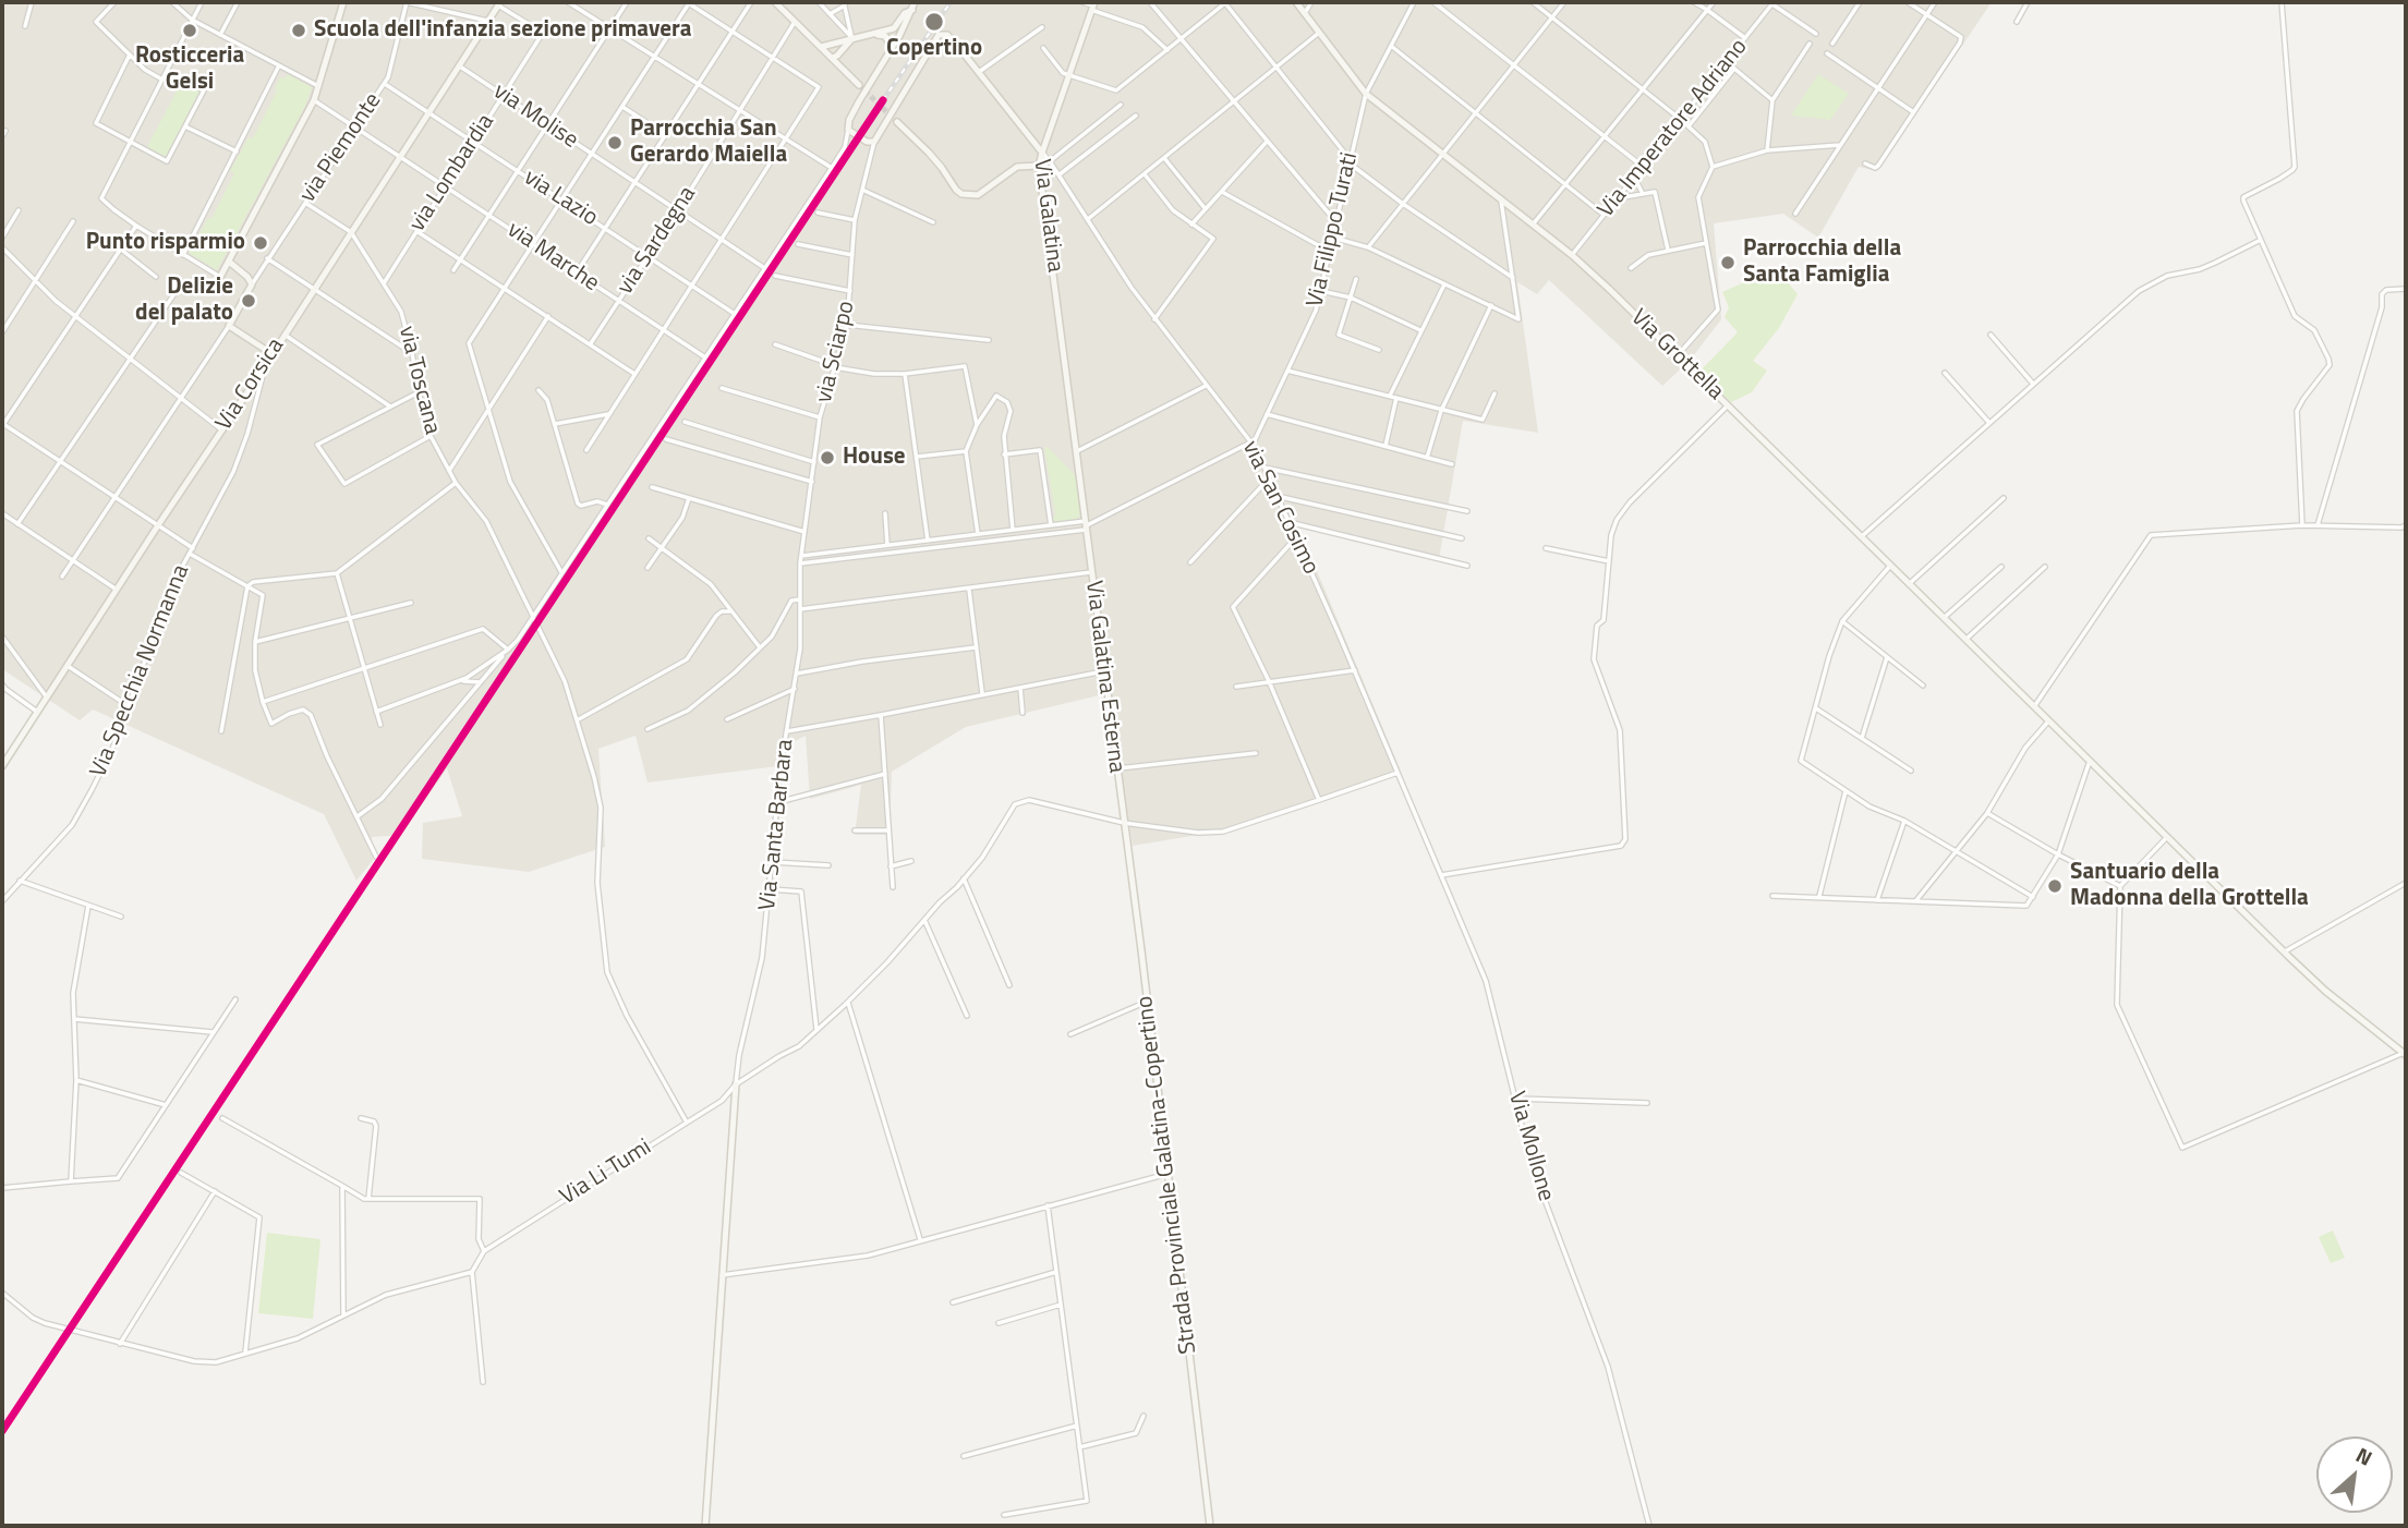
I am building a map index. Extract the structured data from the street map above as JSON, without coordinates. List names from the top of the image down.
{
  "streets": {
    "street": [
      "via Molise",
      "Via Imperatore Adriano",
      "via Piemonte",
      "via Lombardia",
      "via Lazio",
      "Via Galatina",
      "Via Filippo Turati",
      "via Sardegna",
      "via Marche",
      "via Sciarpo",
      "Via Grottella",
      "via Toscana",
      "Via Corsica",
      "via San Cosimo",
      "Via Specchia Normanna",
      "Via Galatina Esterna",
      "Via Santa Barbara",
      "Via Mollone",
      "Via Li Tumi",
      "Strada Provinciale Galatina-Copertino"
    ]
  },
  "crossings": [
    ["via Molise", "via Lombardia"],
    ["via Molise", "via Sardegna"],
    ["via Molise", "Via Corsica"],
    ["Via Imperatore Adriano", "Via Grottella"],
    ["via Piemonte", "via Lazio"],
    ["via Piemonte", "via Toscana"],
    ["via Lombardia", "via Lazio"],
    ["via Lombardia", "via Marche"],
    ["via Lombardia", "via Toscana"],
    ["via Lombardia", "Via Corsica"],
    ["via Lazio", "via Sardegna"],
    ["via Lazio", "Via Corsica"],
    ["Via Galatina", "via Sciarpo"],
    ["Via Galatina", "via San Cosimo"],
    ["Via Galatina", "Via Galatina Esterna"],
    ["Via Filippo Turati", "Via Grottella"],
    ["Via Filippo Turati", "via San Cosimo"],
    ["via Sardegna", "via Marche"],
    ["via Marche", "Via Corsica"],
    ["via Sciarpo", "Via Santa Barbara"],
    ["via Toscana", "Via Corsica"],
    ["via Toscana", "Via Li Tumi"],
    ["Via Corsica", "Via Specchia Normanna"],
    ["via San Cosimo", "Via Mollone"],
    ["Via Galatina Esterna", "Via Li Tumi"],
    ["Via Galatina Esterna", "Strada Provinciale Galatina-Copertino"],
    ["Via Santa Barbara", "Via Li Tumi"],
    ["Via Li Tumi", "Strada Provinciale Galatina-Copertino"]
  ],
  "places": [
    "Copertino",
    "Rosticceria Gelsi",
    "Scuola dell'infanzia sezione primavera",
    "Parrocchia San Gerardo Maiella",
    "Punto risparmio",
    "Parrocchia della Santa Famiglia",
    "Delizie del palato",
    "House",
    "Santuario della Madonna della Grottella"
  ],
  "north": "top right"
}
